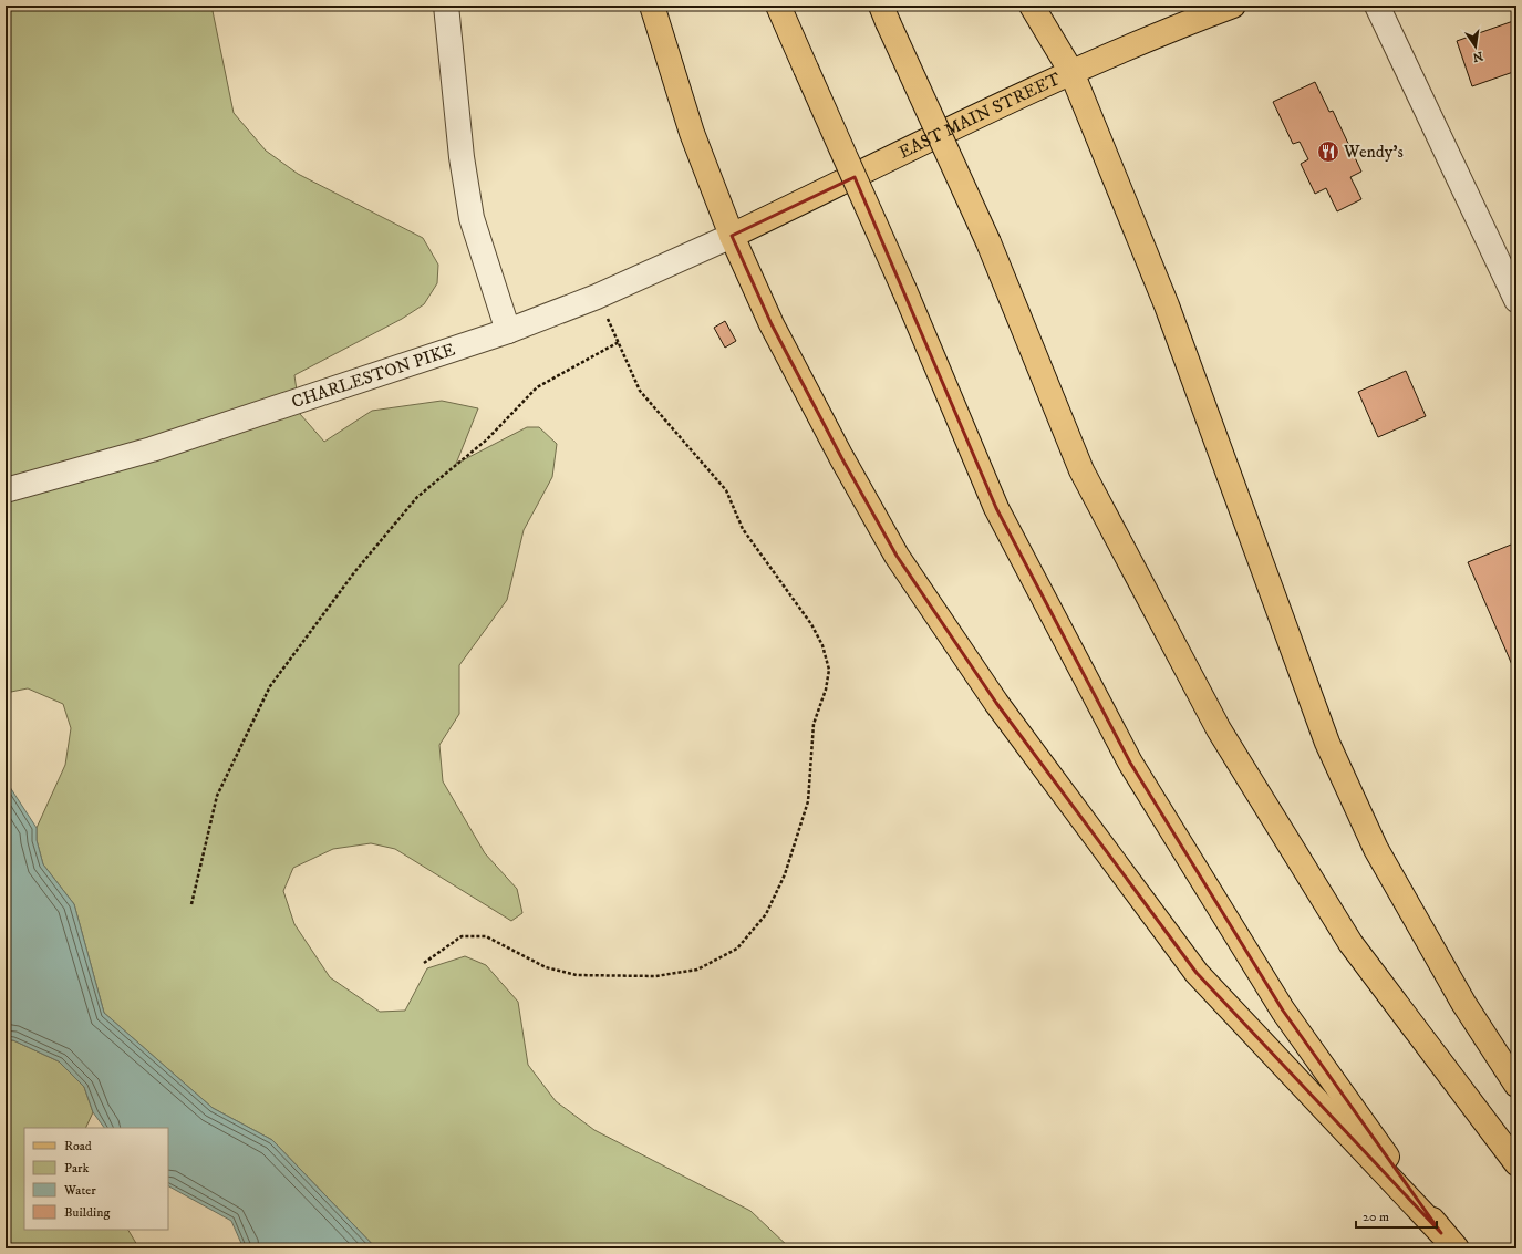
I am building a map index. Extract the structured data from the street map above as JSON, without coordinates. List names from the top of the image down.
{
  "streets": {
    "main road": ["EAST MAIN STREET"],
    "street": ["CHARLESTON PIKE"]
  },
  "crossings": [
    ["EAST MAIN STREET", "CHARLESTON PIKE"]
  ],
  "places": {
    "restaurant": ["Wendy's"]
  },
  "legend": [
    "Road",
    "Park",
    "Water",
    "Building"
  ],
  "scale_bar": "20 m",
  "north": "bottom"
}
